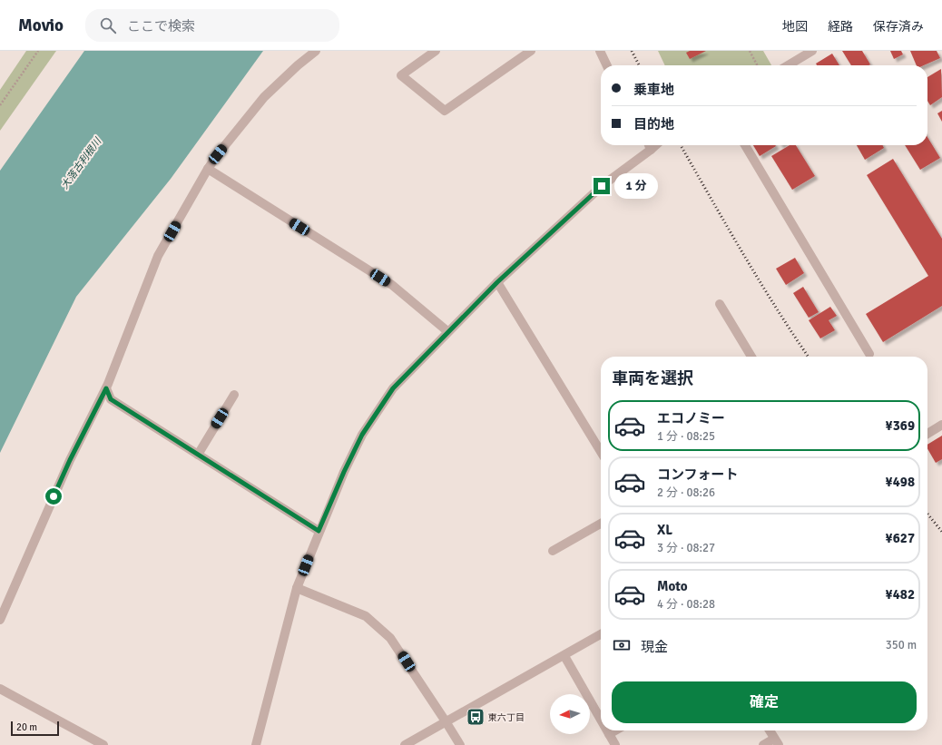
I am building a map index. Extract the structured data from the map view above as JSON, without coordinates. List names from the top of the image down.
{
  "water": ["大落古利根川"],
  "places": {
    "bus stop": ["東六丁目"]
  },
  "scale_bar": "20 m",
  "north": "left",
  "page": {
    "header": "Movio",
    "search": "ここで検索",
    "nav": ["地図", "経路", "保存済み"],
    "banner": ["乗車地", "目的地"],
    "bubble": "1 分",
    "heading": "車両を選択",
    "list": [
      {
        "name": "エコノミー",
        "note": "1 分 · 08:25",
        "value": "¥369"
      },
      {
        "name": "コンフォート",
        "note": "2 分 · 08:26",
        "value": "¥498"
      },
      {
        "name": "XL",
        "note": "3 分 · 08:27",
        "value": "¥627"
      },
      {
        "name": "Moto",
        "note": "4 分 · 08:28",
        "value": "¥482"
      }
    ],
    "pay": ["現金", "350 m"],
    "buttons": "確定",
    "scale": "20 m"
  }
}
